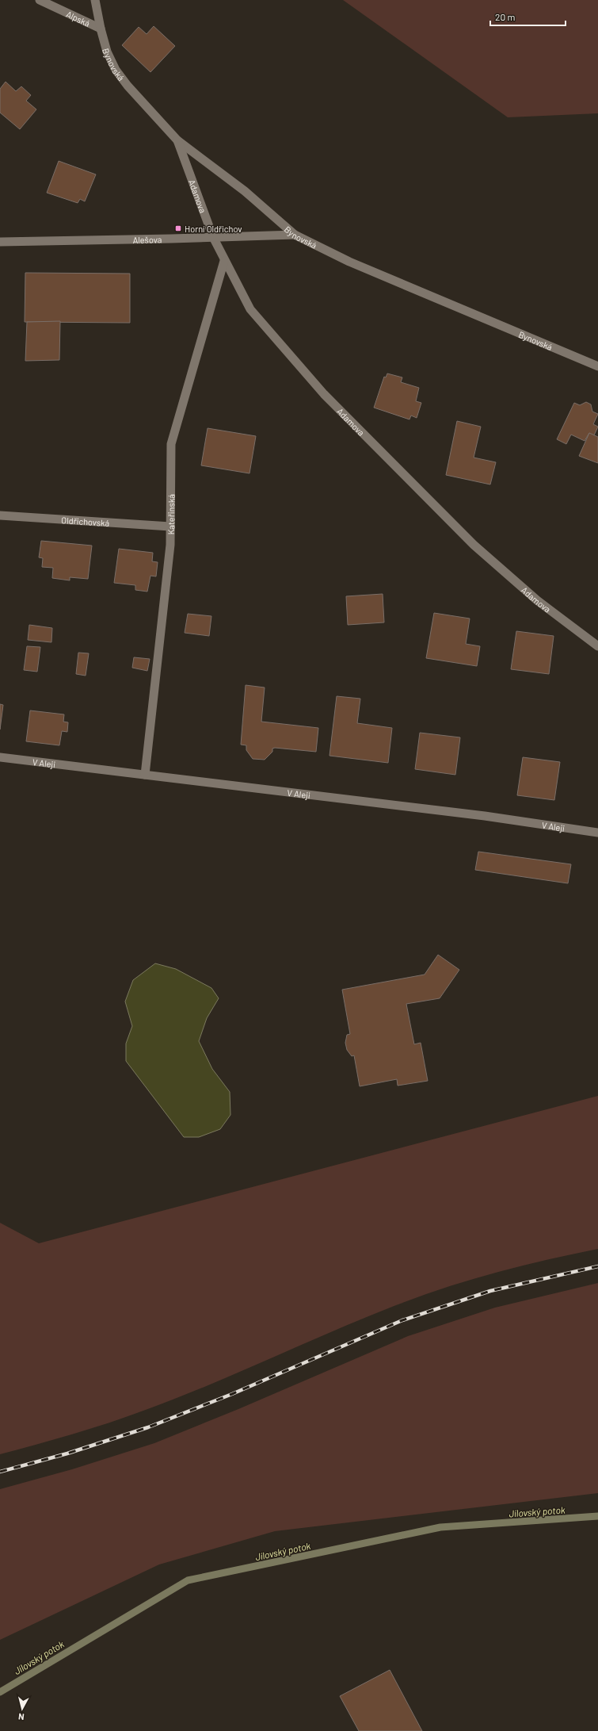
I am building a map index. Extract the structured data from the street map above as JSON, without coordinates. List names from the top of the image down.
{
  "streets": {
    "street": [
      "Alpská",
      "Bynovská",
      "Adamova",
      "Alešova",
      "Kateřinská",
      "Oldřichovská",
      "V Aleji"
    ]
  },
  "crossings": [
    ["Alpská", "Bynovská"],
    ["Bynovská", "Adamova"],
    ["Bynovská", "Alešova"],
    ["Adamova", "Alešova"],
    ["Adamova", "Kateřinská"],
    ["Kateřinská", "Oldřichovská"],
    ["Kateřinská", "V Aleji"]
  ],
  "water": ["Jílovský potok"],
  "places": {
    "transit": ["Horní Oldřichov"]
  },
  "scale_bar": "20 m",
  "north": "bottom"
}
